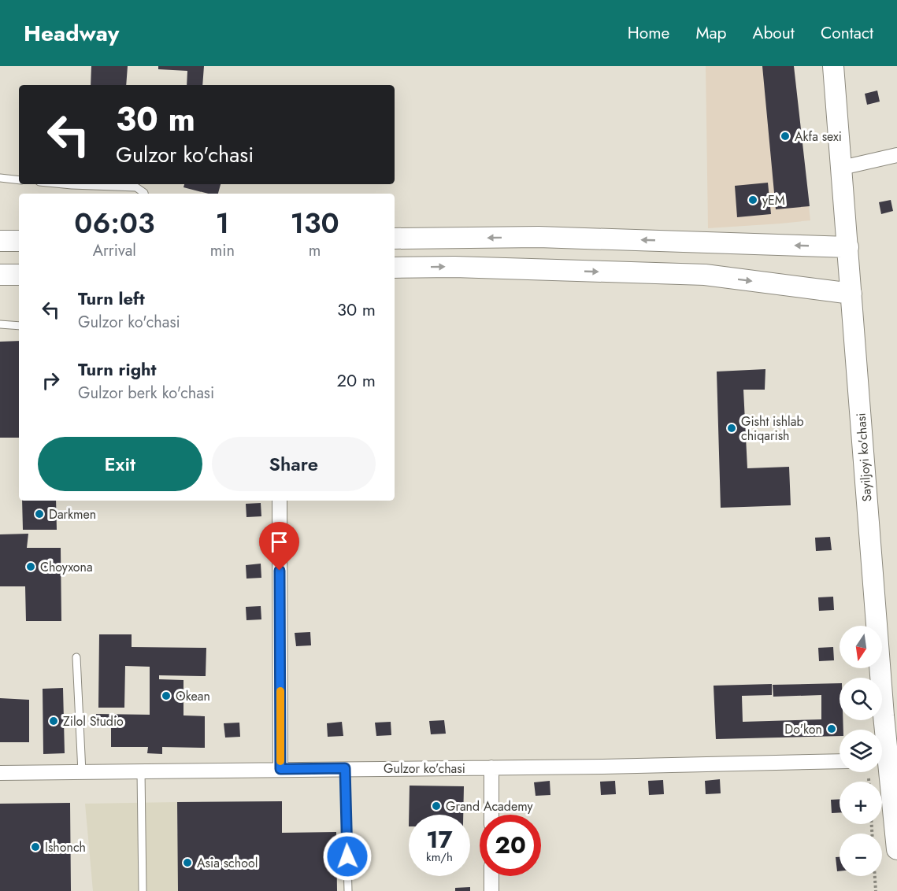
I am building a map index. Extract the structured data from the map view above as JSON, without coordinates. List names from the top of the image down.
{
  "streets": {
    "main road": ["Sayiljoyi ko'chasi"],
    "street": ["Gulzor ko'chasi"]
  },
  "places": [
    "Akfa sexi",
    "yEM",
    "Gisht ishlab chiqarish",
    "Darkmen",
    "Choyxona",
    "Okean",
    "Zilol Studio",
    "Do'kon",
    "Grand Academy",
    "Ishonch",
    "Asia school"
  ],
  "north": "bottom",
  "page": {
    "header": "Headway",
    "nav": [
      "Home",
      "Map",
      "About",
      "Contact"
    ],
    "turn": ["30 m", "Gulzor ko'chasi"],
    "eta": [
      "06:03",
      "Arrival",
      "1",
      "min",
      "130",
      "m"
    ],
    "list": [
      {
        "name": "Turn left",
        "note": "Gulzor ko'chasi",
        "value": "30 m"
      },
      {
        "name": "Turn right",
        "note": "Gulzor berk ko'chasi",
        "value": "20 m"
      }
    ],
    "buttons": ["Exit", "Share"],
    "map_buttons": ["+", "−"],
    "speed": "17 km/h",
    "limit": "20"
  }
}
